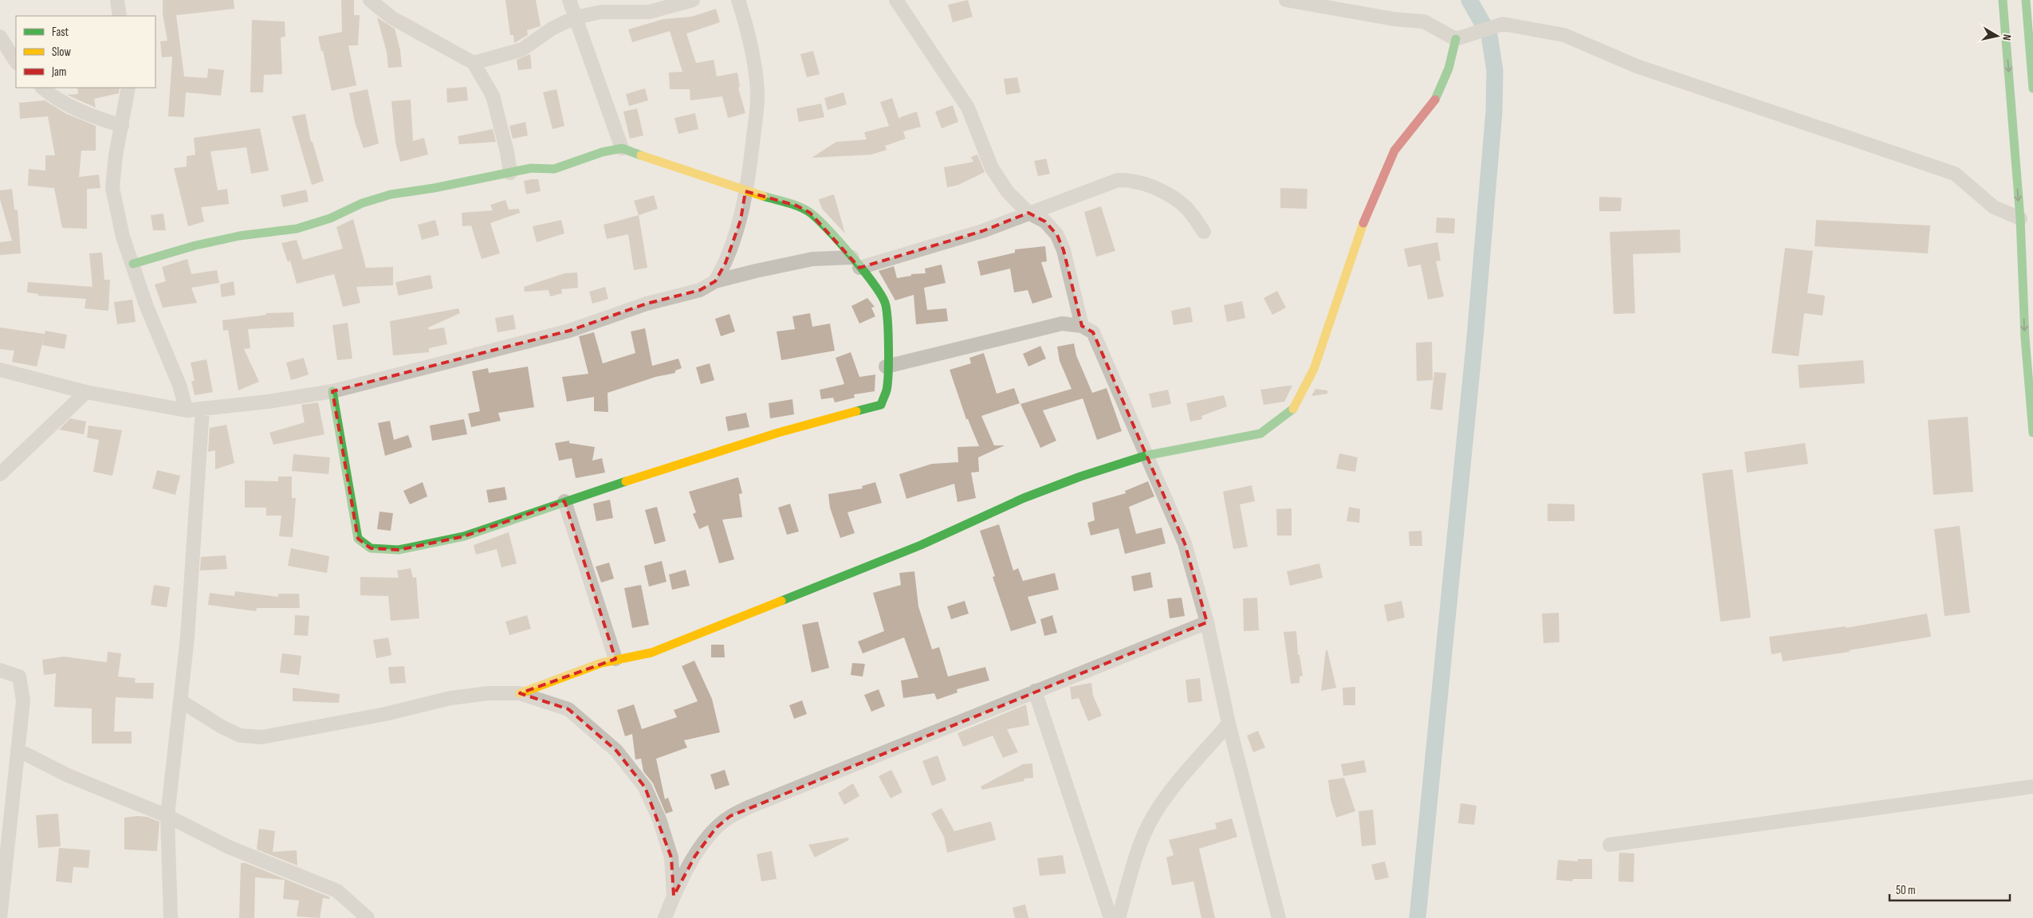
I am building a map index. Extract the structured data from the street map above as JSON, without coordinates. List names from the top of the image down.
{
  "legend": ["Fast", "Slow", "Jam"],
  "scale_bar": "50 m",
  "north": "right"
}
